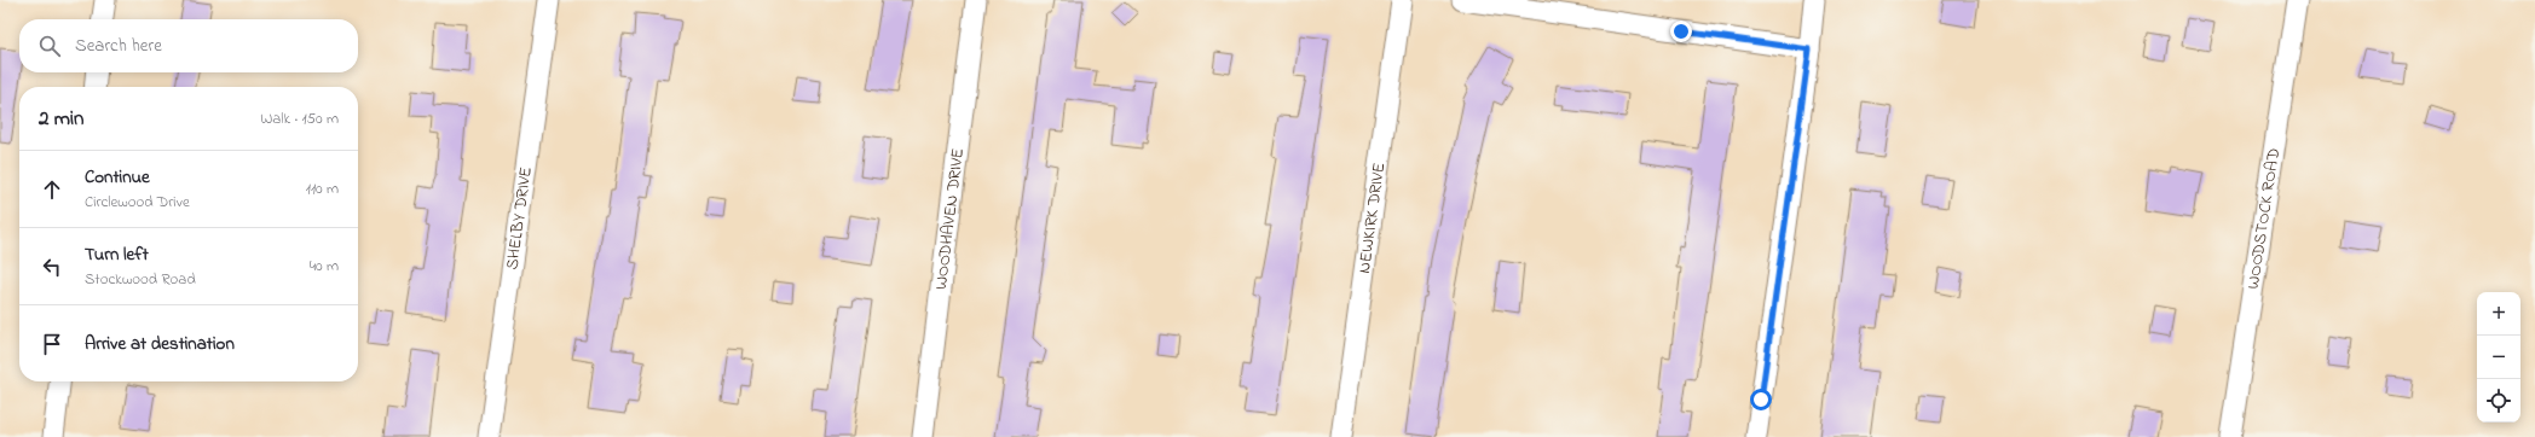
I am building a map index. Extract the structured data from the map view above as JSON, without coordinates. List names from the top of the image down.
{
  "streets": {
    "street": [
      "SHELBY DRIVE",
      "WOODHAVEN DRIVE",
      "NEWKIRK DRIVE",
      "WOODSTOCK ROAD"
    ]
  },
  "page": {
    "search": "Search here",
    "heading": ["2 min", "Walk · 150 m"],
    "list": [
      ["Continue", "Circlewood Drive", "110 m"],
      ["Turn left", "Stockwood Road", "40 m"],
      "Arrive at destination"
    ],
    "map_buttons": ["+", "−"]
  }
}
